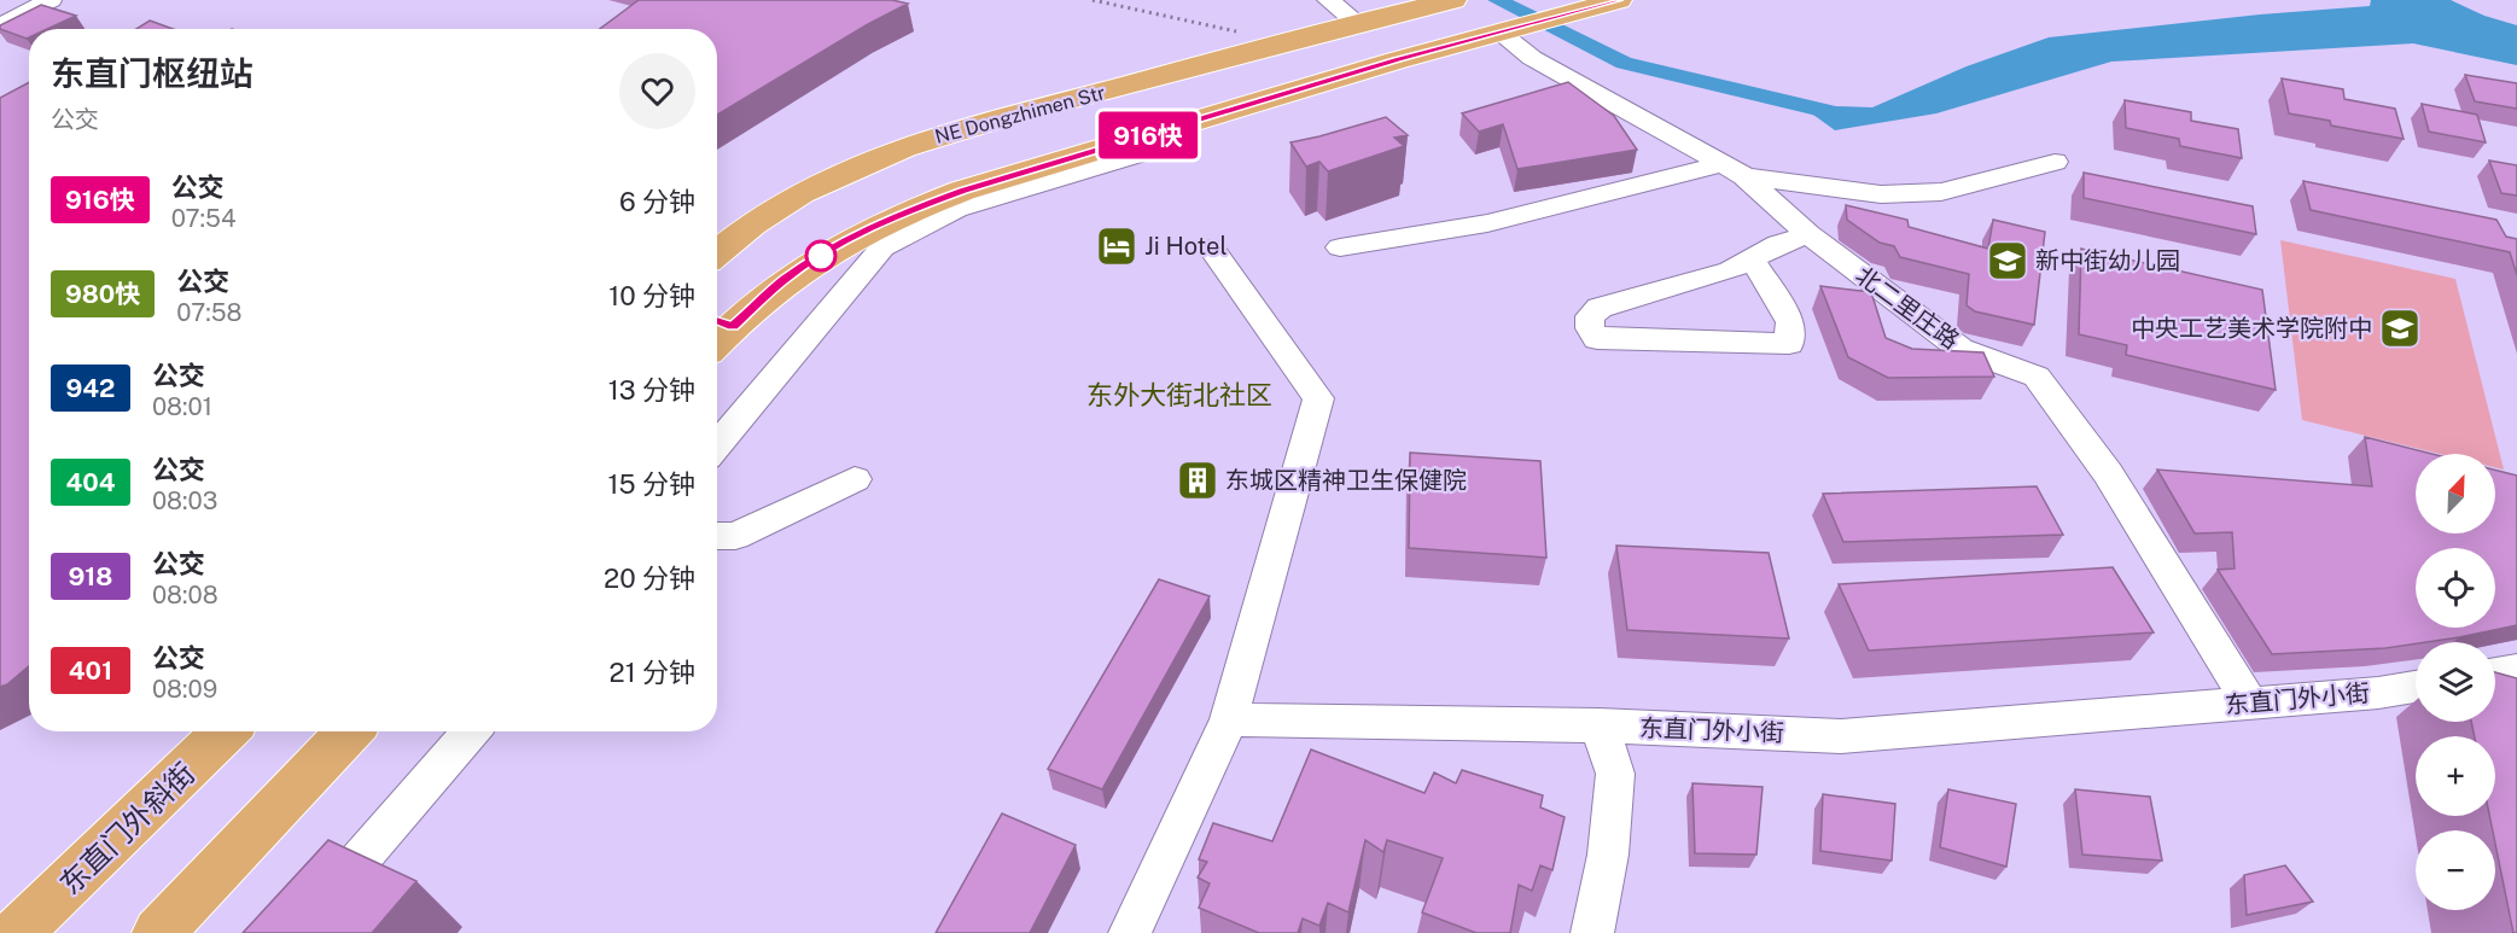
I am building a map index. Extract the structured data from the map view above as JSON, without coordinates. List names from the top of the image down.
{
  "streets": {
    "main road": ["NE Dongzhimen Str", "东直门外斜街"],
    "street": ["北二里庄路", "东直门外小街"]
  },
  "crossings": [
    ["北二里庄路", "东直门外小街"]
  ],
  "districts": ["东外大街北社区"],
  "places": {
    "hotel": ["Ji Hotel"],
    "school or university": ["新中街幼儿园", "中央工艺美术学院附中"],
    "building": ["东城区精神卫生保健院"]
  },
  "lines": ["bus line 916快"],
  "north": "top right",
  "page": {
    "on_map": "916快",
    "heading": ["东直门枢纽站", "公交"],
    "list": [
      {
        "mark": "916快",
        "name": "公交",
        "note": "07:54",
        "value": "6 分钟"
      },
      {
        "mark": "980快",
        "name": "公交",
        "note": "07:58",
        "value": "10 分钟"
      },
      {
        "mark": "942",
        "name": "公交",
        "note": "08:01",
        "value": "13 分钟"
      },
      {
        "mark": "404",
        "name": "公交",
        "note": "08:03",
        "value": "15 分钟"
      },
      {
        "mark": "918",
        "name": "公交",
        "note": "08:08",
        "value": "20 分钟"
      },
      {
        "mark": "401",
        "name": "公交",
        "note": "08:09",
        "value": "21 分钟"
      }
    ],
    "map_buttons": ["+", "−"]
  }
}
